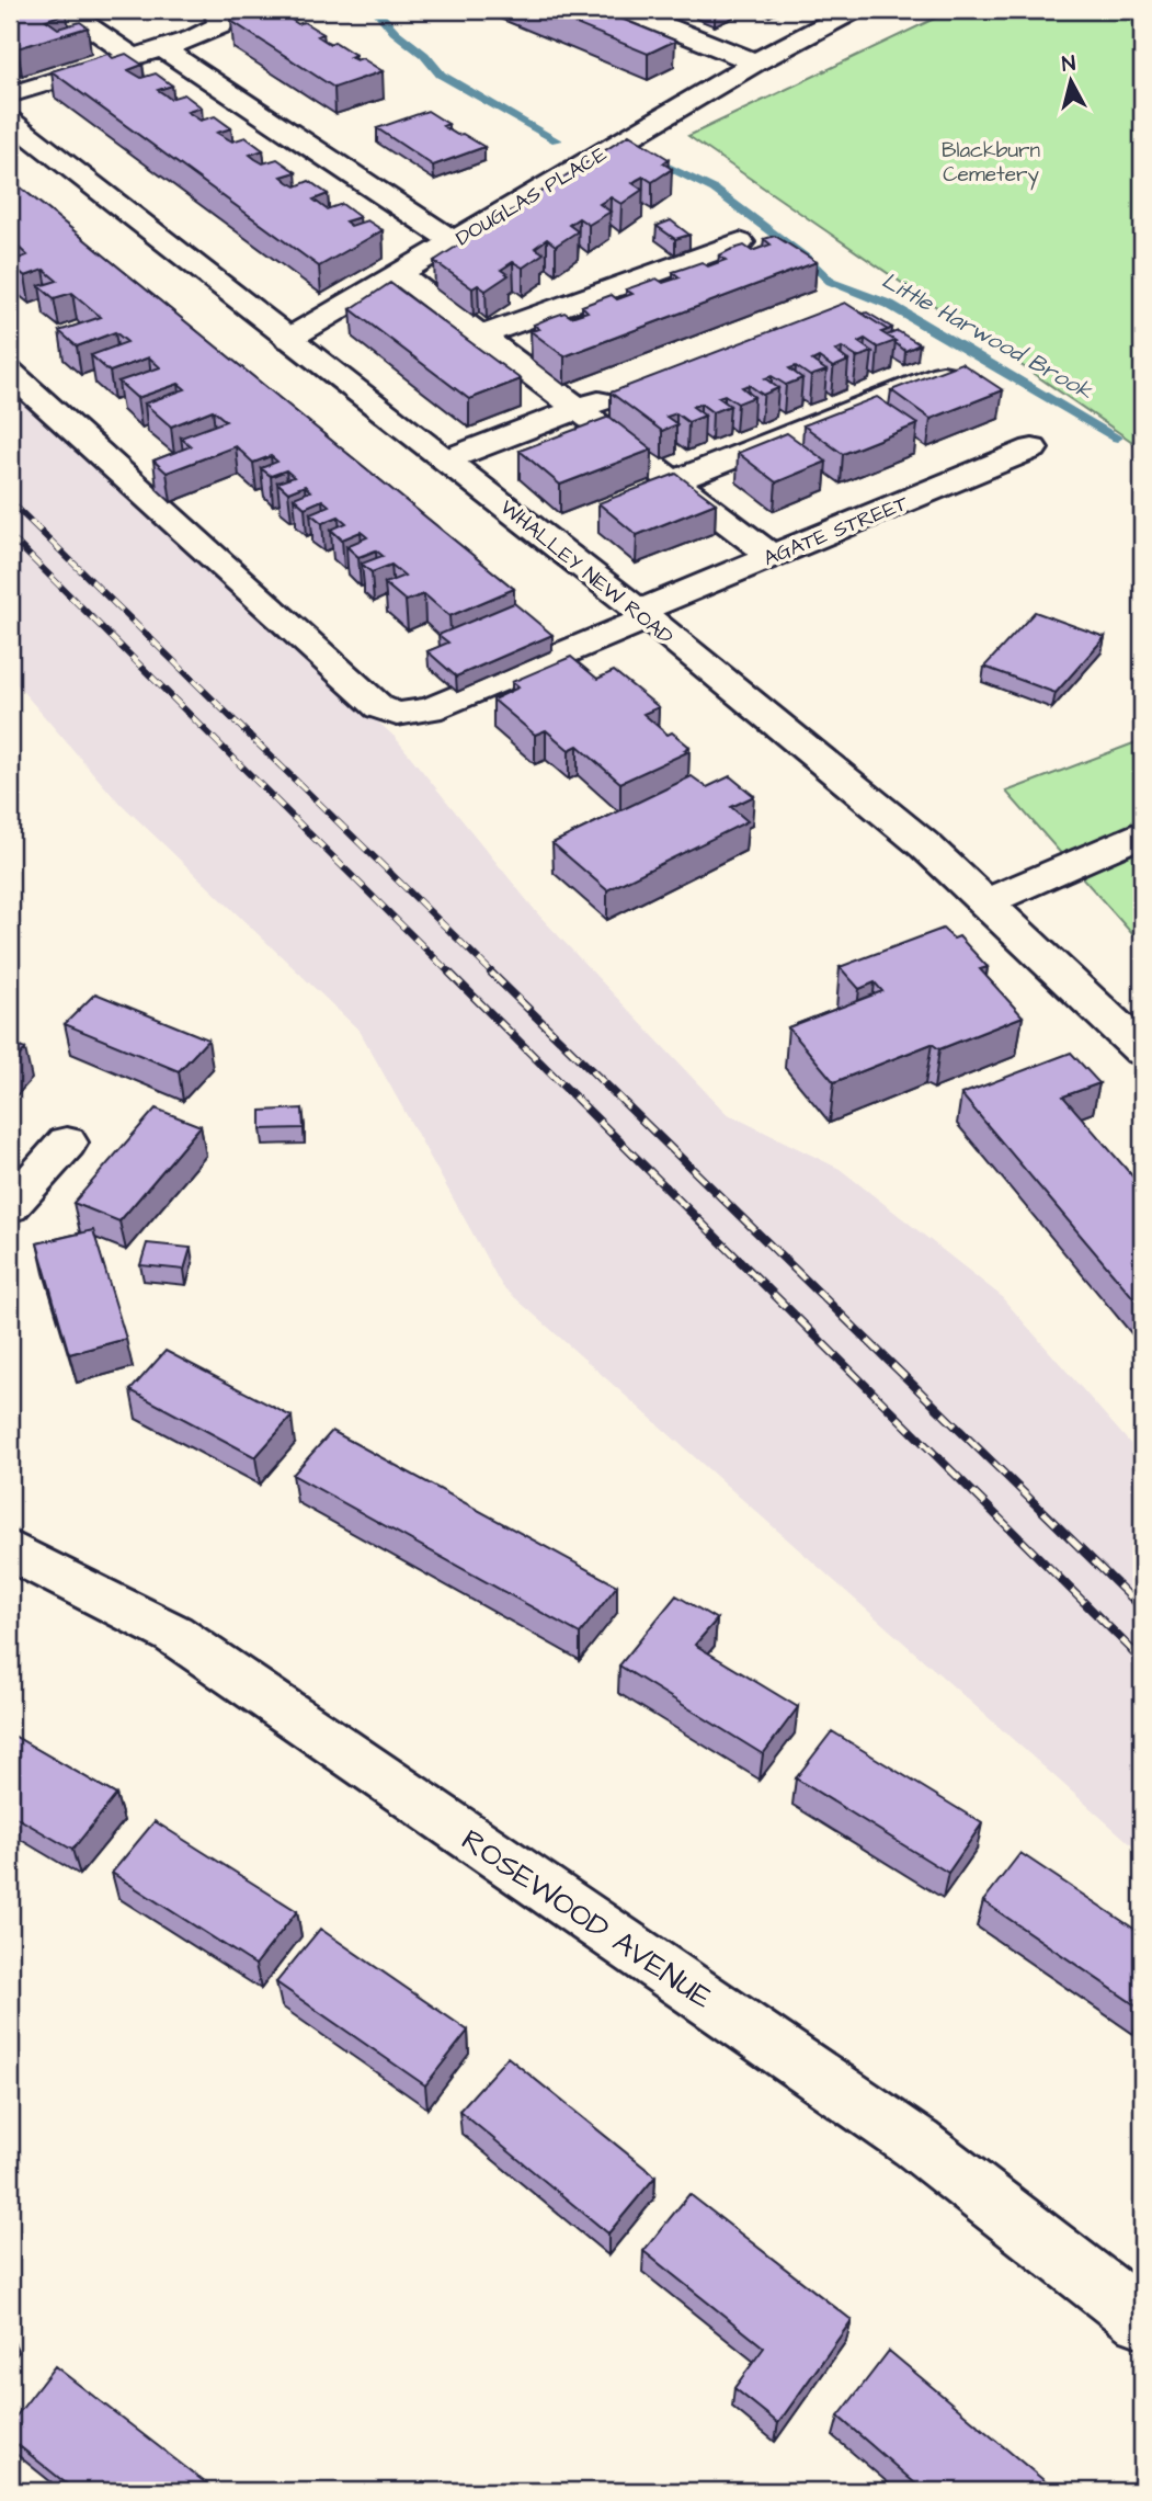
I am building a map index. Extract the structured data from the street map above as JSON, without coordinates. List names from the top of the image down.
{
  "streets": {
    "main road": [
      "DOUGLAS PLACE",
      "AGATE STREET",
      "WHALLEY NEW ROAD",
      "ROSEWOOD AVENUE"
    ]
  },
  "crossings": [
    ["DOUGLAS PLACE", "WHALLEY NEW ROAD"],
    ["AGATE STREET", "WHALLEY NEW ROAD"]
  ],
  "water": ["Little Harwood Brook"],
  "parks": ["Blackburn Cemetery"],
  "north": "top"
}
